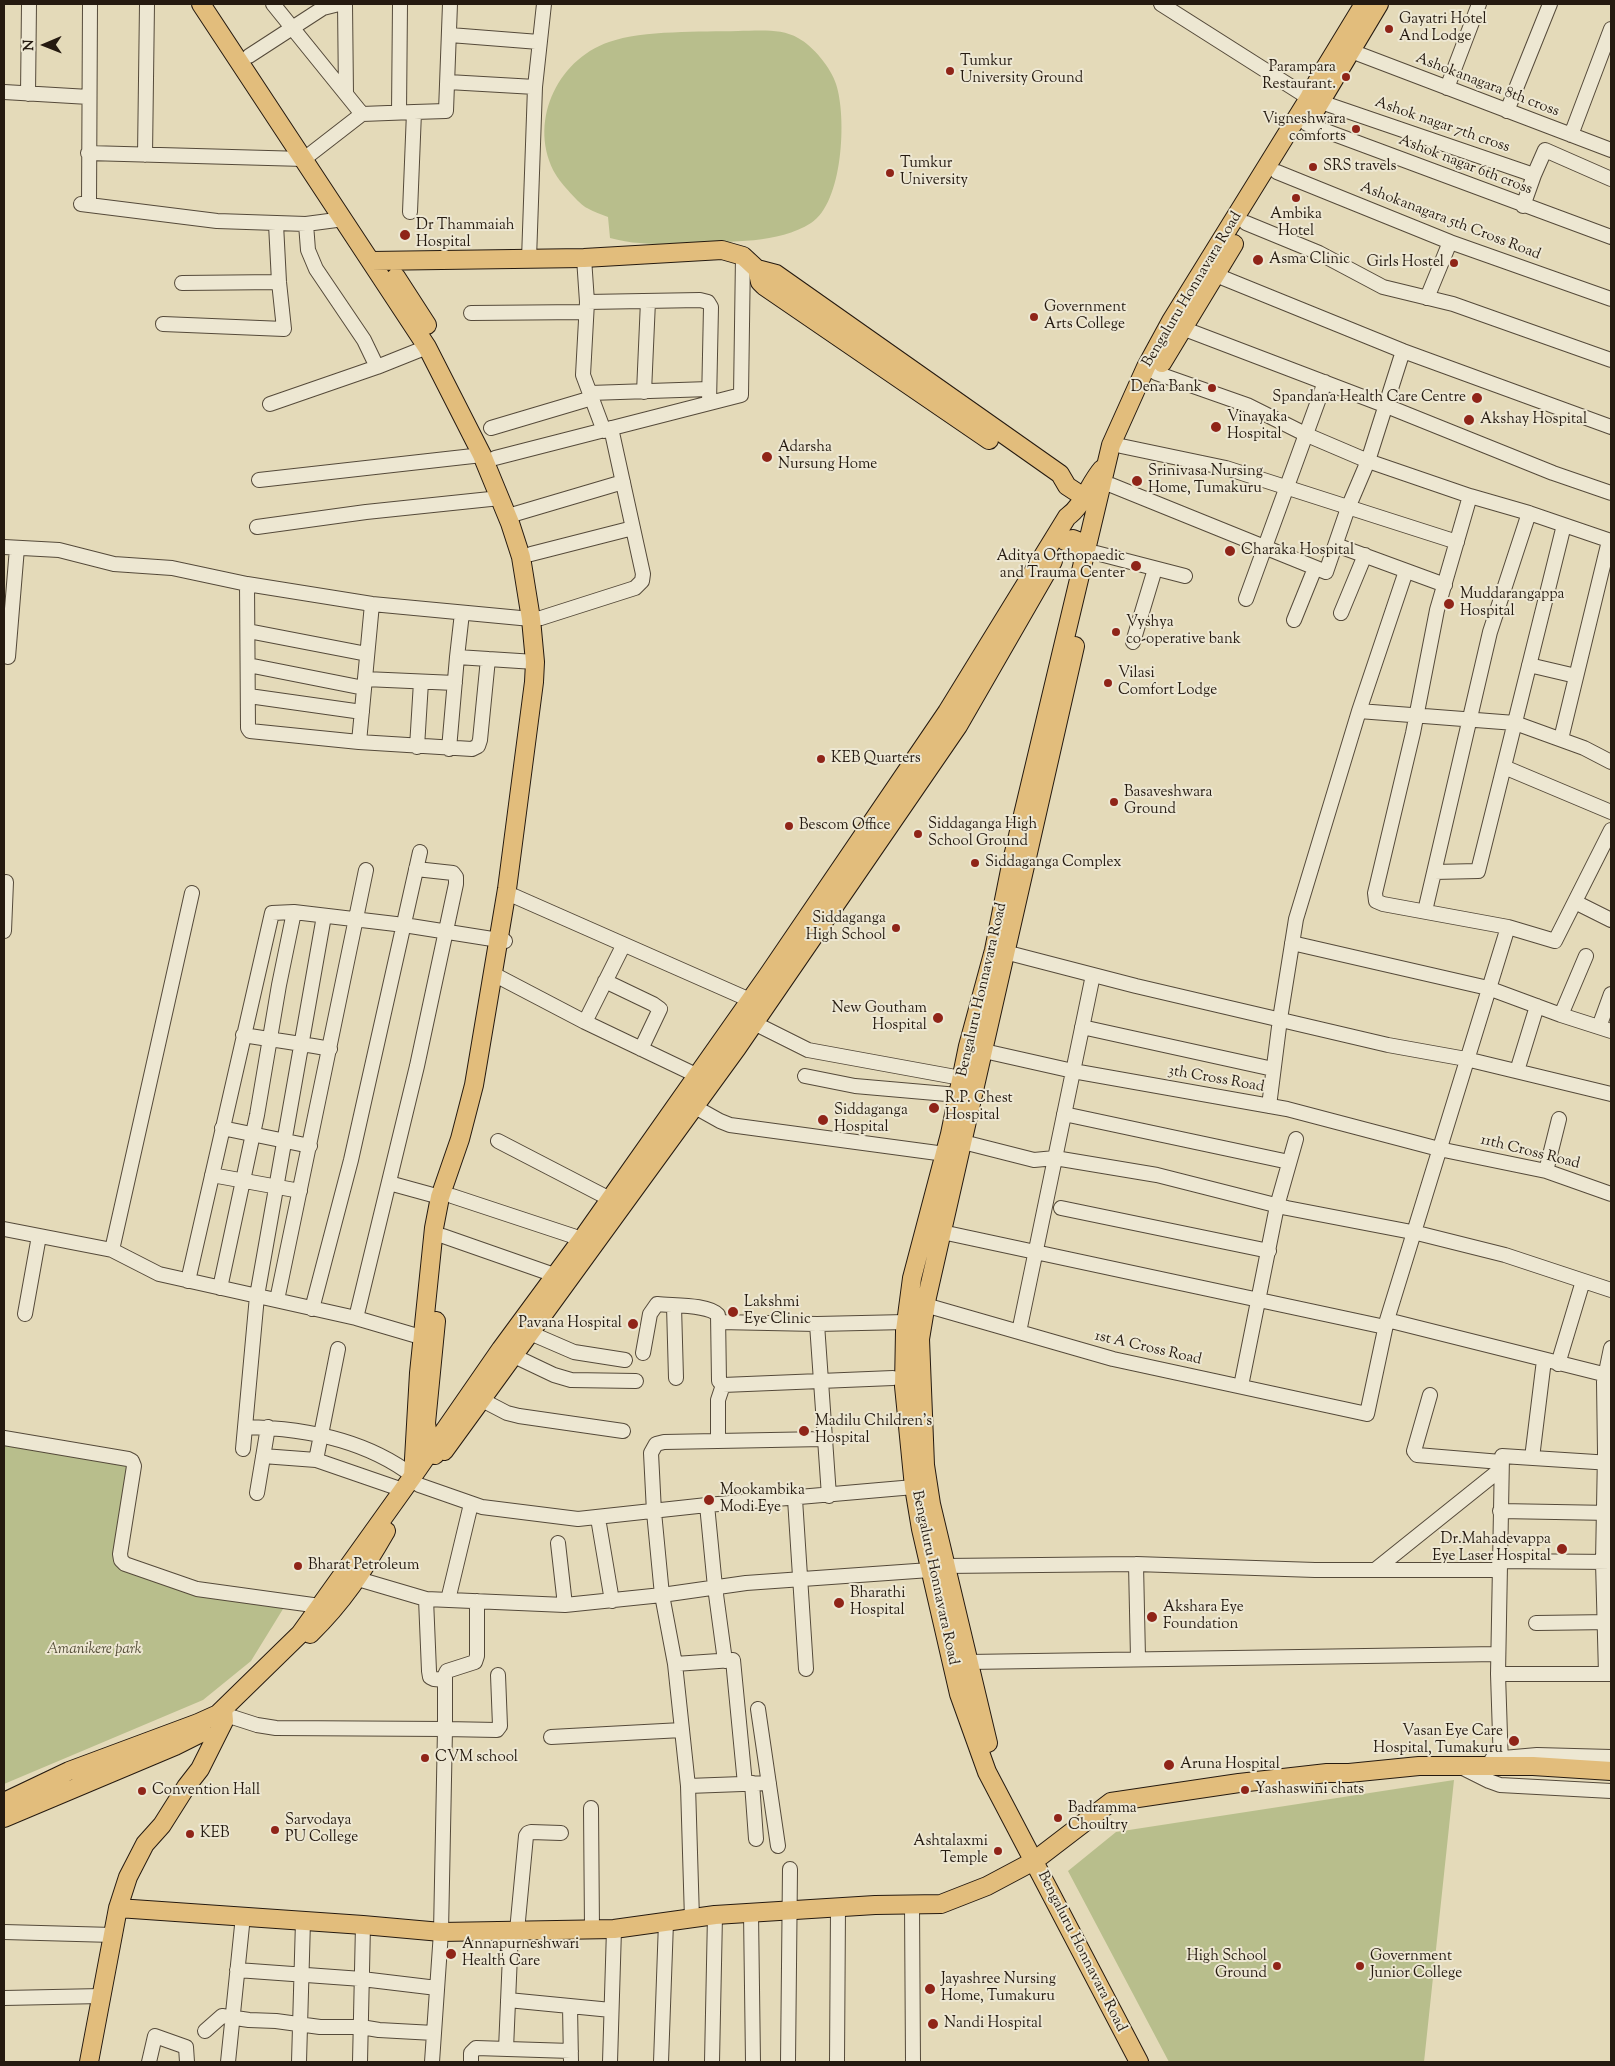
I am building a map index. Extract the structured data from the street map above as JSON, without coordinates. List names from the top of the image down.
{
  "streets": {
    "main road": ["Bengaluru Honnavara Road"],
    "street": [
      "Ashokanagara 8th cross",
      "Ashok nagar 7th cross",
      "Ashok nagar 6th cross",
      "Ashokanagara 5th Cross Road",
      "3th Cross Road",
      "11th Cross Road",
      "1st A Cross Road"
    ]
  },
  "crossings": [
    ["Ashokanagara 8th cross", "Bengaluru Honnavara Road"],
    ["Ashok nagar 7th cross", "Bengaluru Honnavara Road"],
    ["Ashok nagar 6th cross", "Bengaluru Honnavara Road"],
    ["Ashokanagara 5th Cross Road", "Bengaluru Honnavara Road"],
    ["Bengaluru Honnavara Road", "3th Cross Road"],
    ["Bengaluru Honnavara Road", "1st A Cross Road"],
    ["3th Cross Road", "11th Cross Road"]
  ],
  "parks": ["Amanikere park"],
  "places": [
    "Gayatri Hotel And Lodge",
    "Tumkur University Ground",
    "Parampara Restaurant.",
    "Vigneshwara comforts",
    "SRS travels",
    "Tumkur University",
    "Ambika Hotel",
    "Dr Thammaiah Hospital",
    "Asma Clinic",
    "Girls Hostel",
    "Government Arts College",
    "Dena Bank",
    "Spandana Health Care Centre",
    "Akshay Hospital",
    "Vinayaka Hospital",
    "Adarsha Nursung Home",
    "Srinivasa Nursing Home, Tumakuru",
    "Charaka Hospital",
    "Aditya Orthopaedic and Trauma Center",
    "Muddarangappa Hospital",
    "Vyshya co-operative bank",
    "Vilasi Comfort Lodge",
    "KEB Quarters",
    "Basaveshwara Ground",
    "Bescom Office",
    "Siddaganga High School Ground",
    "Siddaganga Complex",
    "Siddaganga High School",
    "New Goutham Hospital",
    "R.P. Chest Hospital",
    "Siddaganga Hospital",
    "Lakshmi Eye Clinic",
    "Pavana Hospital",
    "Madilu Children's Hospital",
    "Mookambika Modi Eye",
    "Dr.Mahadevappa Eye Laser Hospital",
    "Bharat Petroleum",
    "Bharathi Hospital",
    "Akshara Eye Foundation",
    "Vasan Eye Care Hospital, Tumakuru",
    "CVM school",
    "Aruna Hospital",
    "Yashaswini chats",
    "Convention Hall",
    "Badramma Choultry",
    "Sarvodaya PU College",
    "KEB",
    "Ashtalaxmi Temple",
    "Annapurneshwari Health Care",
    "High School Ground",
    "Government Junior College",
    "Jayashree Nursing Home, Tumakuru",
    "Nandi Hospital"
  ],
  "north": "left"
}
